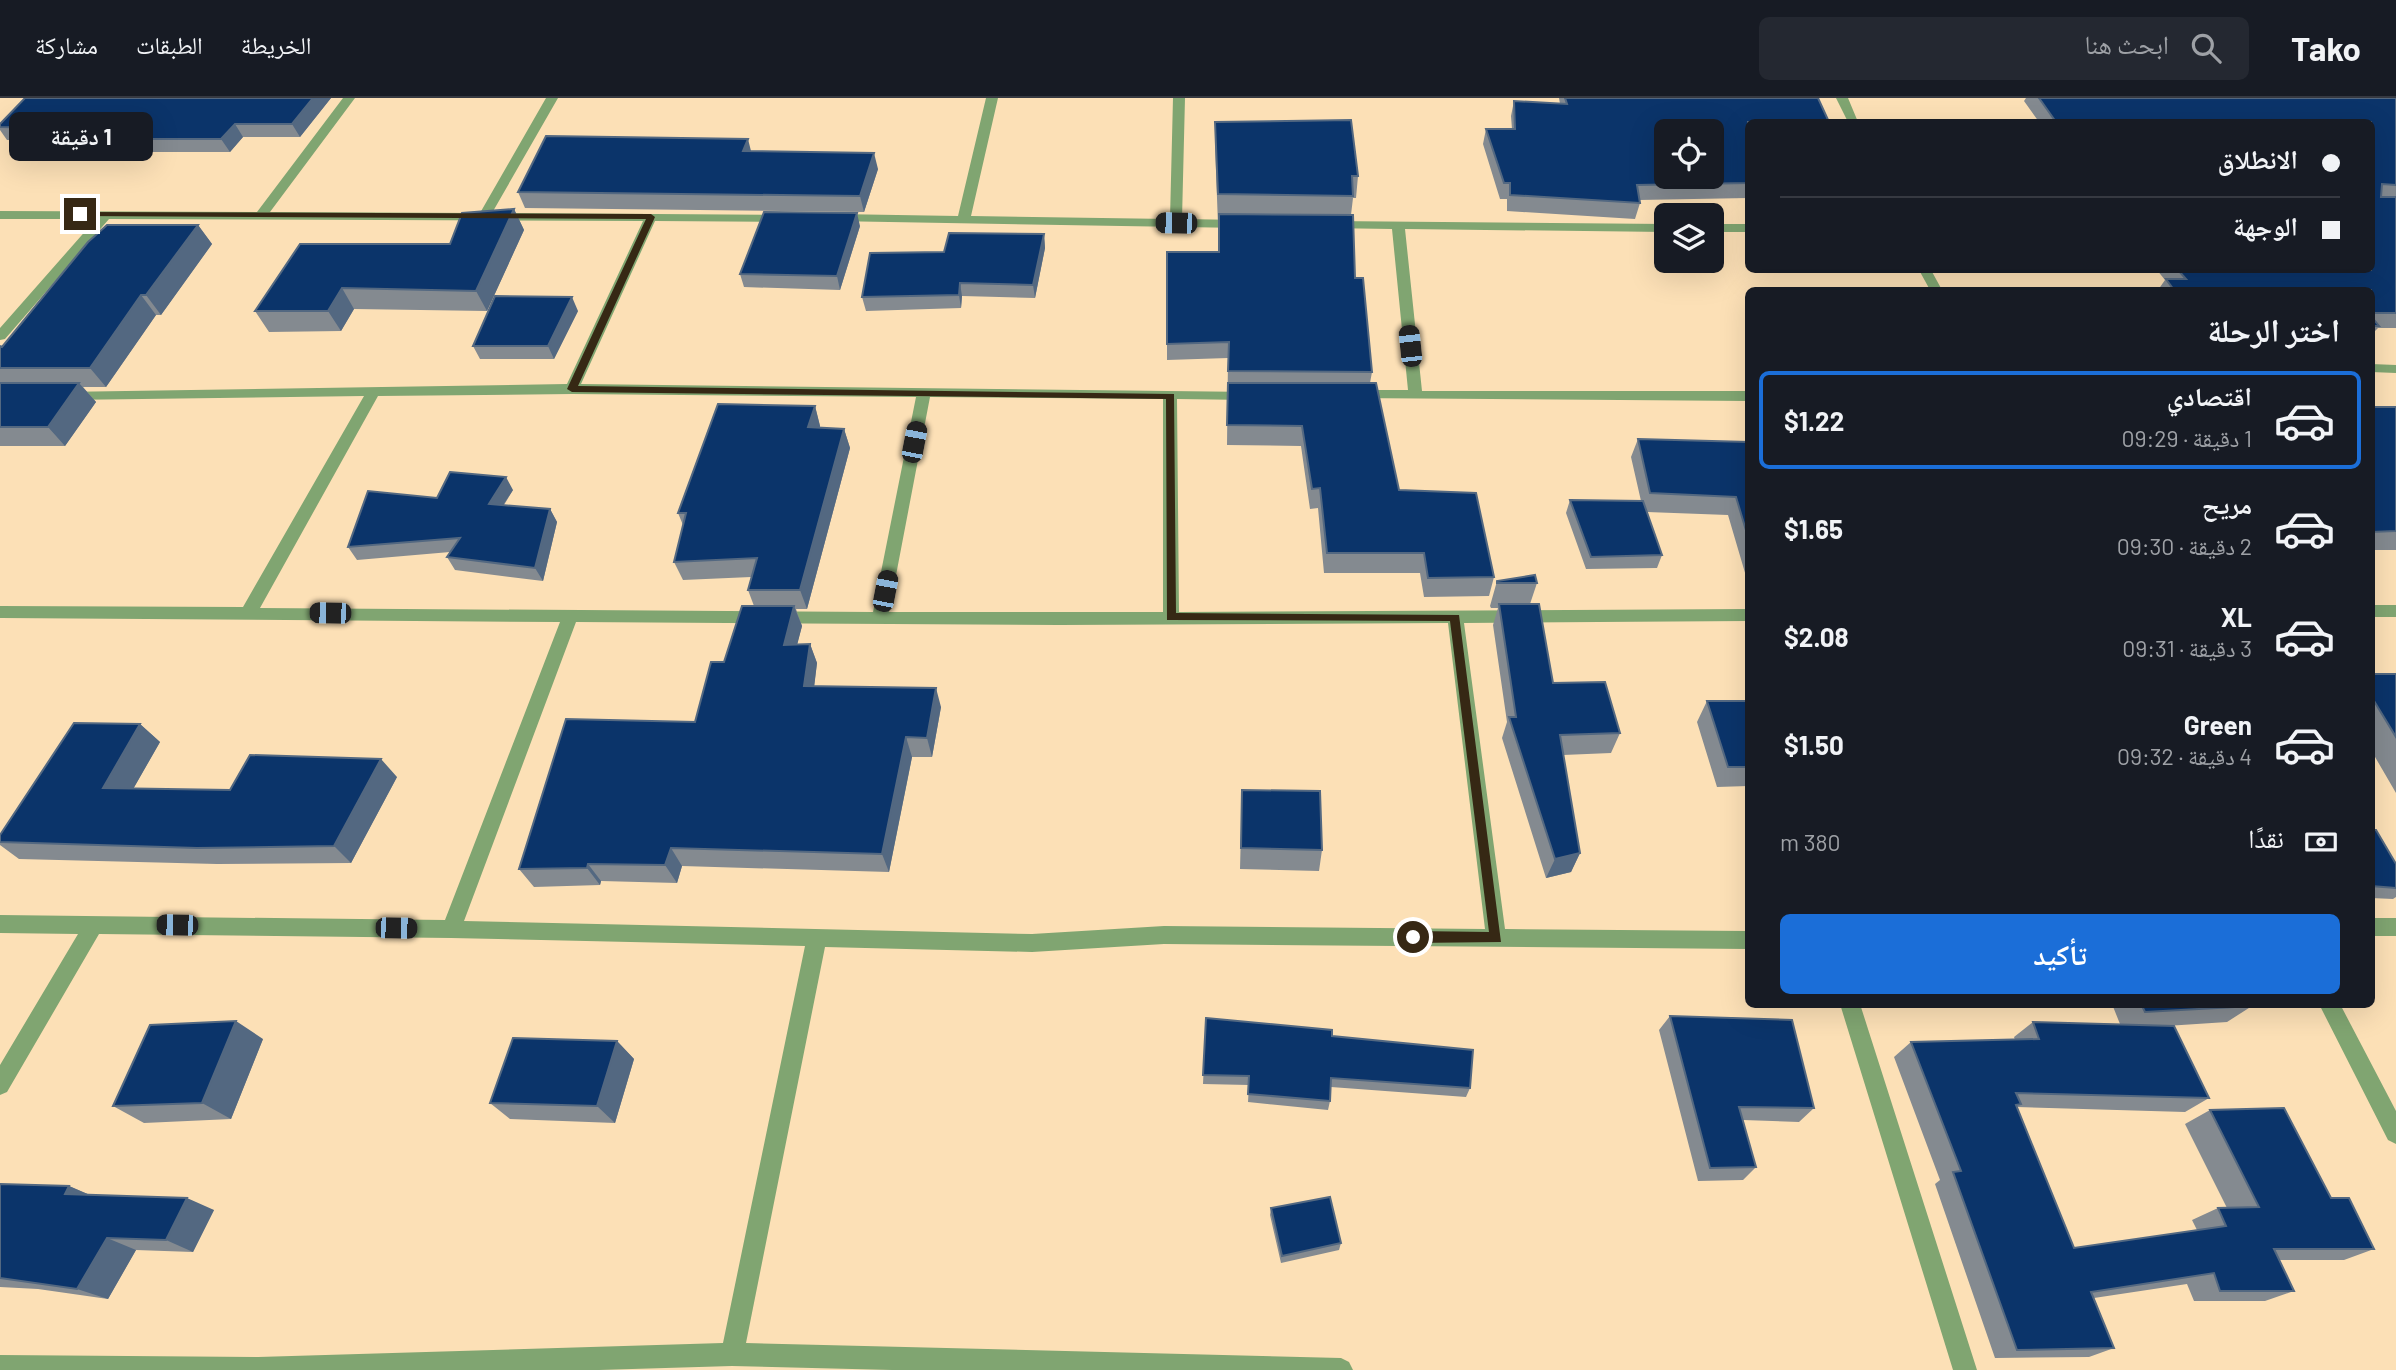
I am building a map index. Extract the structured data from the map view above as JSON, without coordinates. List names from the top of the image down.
{
  "page": {
    "header": "Tako",
    "search": "ابحث هنا",
    "nav": ["الخريطة", "الطبقات", "مشاركة"],
    "bubble": "1 دقيقة",
    "banner": ["الانطلاق", "الوجهة"],
    "heading": "اختر الرحلة",
    "list": [
      {
        "name": "اقتصادي",
        "note": "1 دقيقة · 09:29",
        "value": "$1.22"
      },
      {
        "name": "مريح",
        "note": "2 دقيقة · 09:30",
        "value": "$1.65"
      },
      {
        "name": "XL",
        "note": "3 دقيقة · 09:31",
        "value": "$2.08"
      },
      {
        "name": "Green",
        "note": "4 دقيقة · 09:32",
        "value": "$1.50"
      }
    ],
    "pay": ["نقدًا", "380 m"],
    "buttons": "تأكيد"
  }
}
